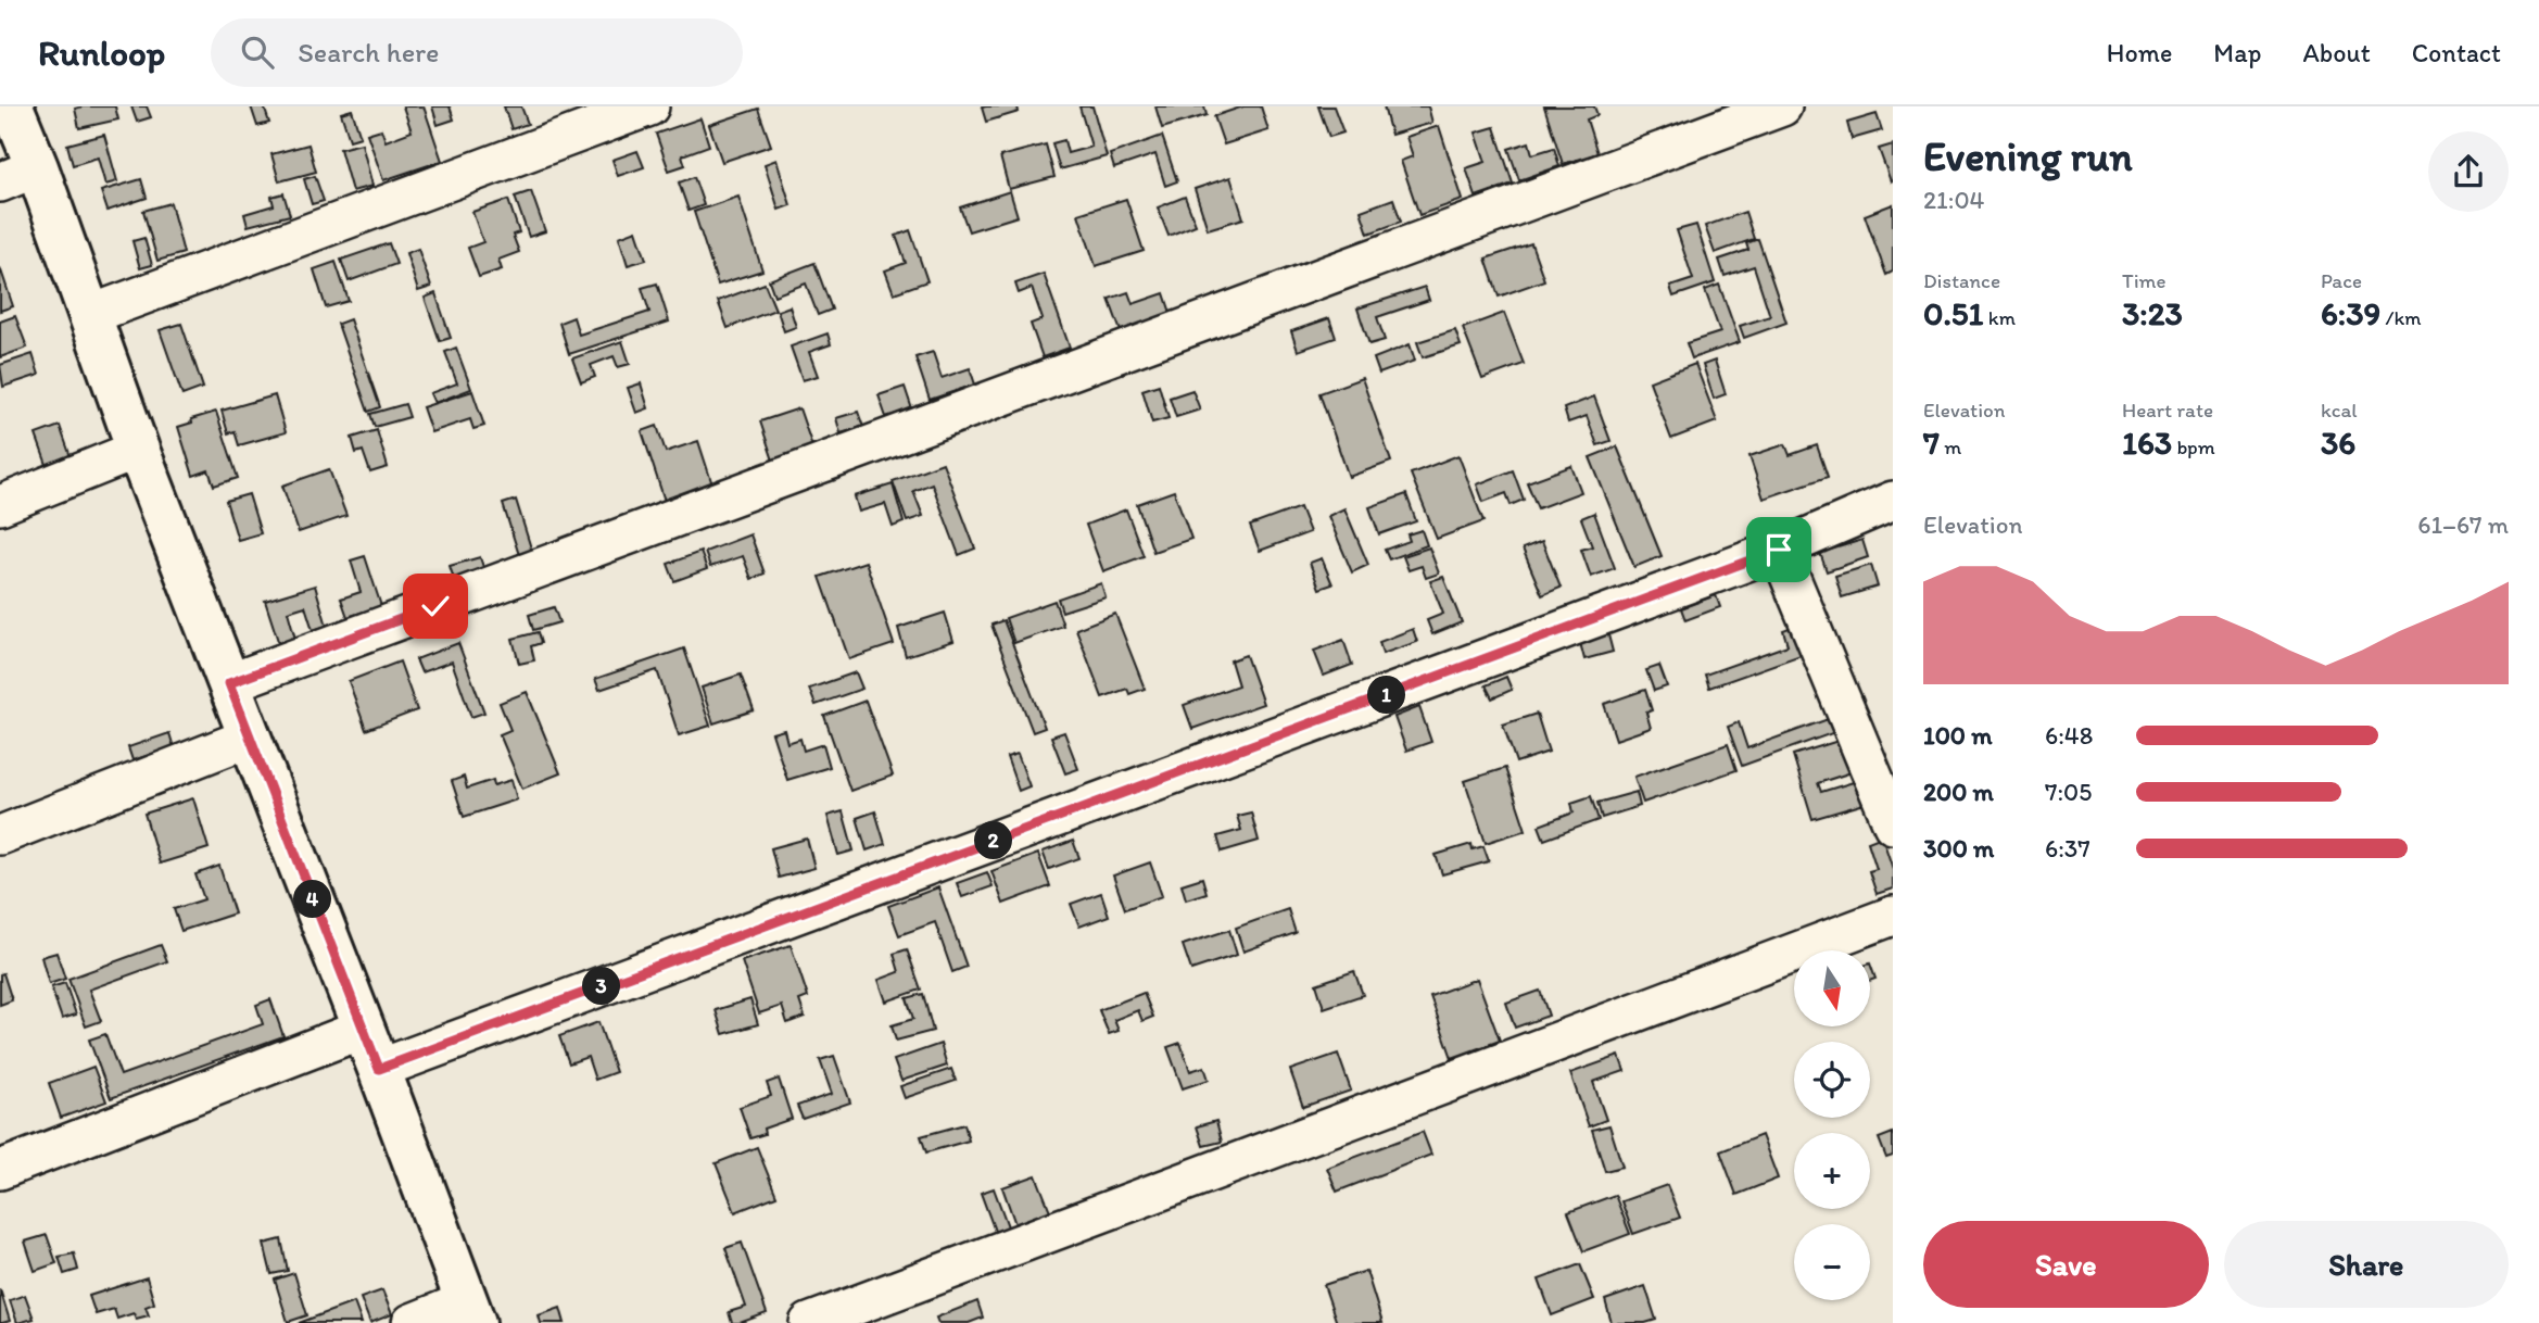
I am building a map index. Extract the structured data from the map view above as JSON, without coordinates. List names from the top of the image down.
{
  "north": "bottom",
  "page": {
    "header": "Runloop",
    "search": "Search here",
    "nav": [
      "Home",
      "Map",
      "About",
      "Contact"
    ],
    "heading": ["Evening run", "21:04"],
    "stats": [
      ["Distance", "0.51 km"],
      ["Time", "3:23"],
      ["Pace", "6:39 /km"],
      ["Elevation", "7 m"],
      ["Heart rate", "163 bpm"],
      ["kcal", "36"]
    ],
    "chart": ["Elevation", "61–67 m"],
    "pins": [
      "1",
      "2",
      "4",
      "3"
    ],
    "list": [
      {
        "name": "100 m",
        "note": "6:48"
      },
      {
        "name": "200 m",
        "note": "7:05"
      },
      {
        "name": "300 m",
        "note": "6:37"
      }
    ],
    "map_buttons": ["+", "−"],
    "buttons": ["Save", "Share"]
  }
}
